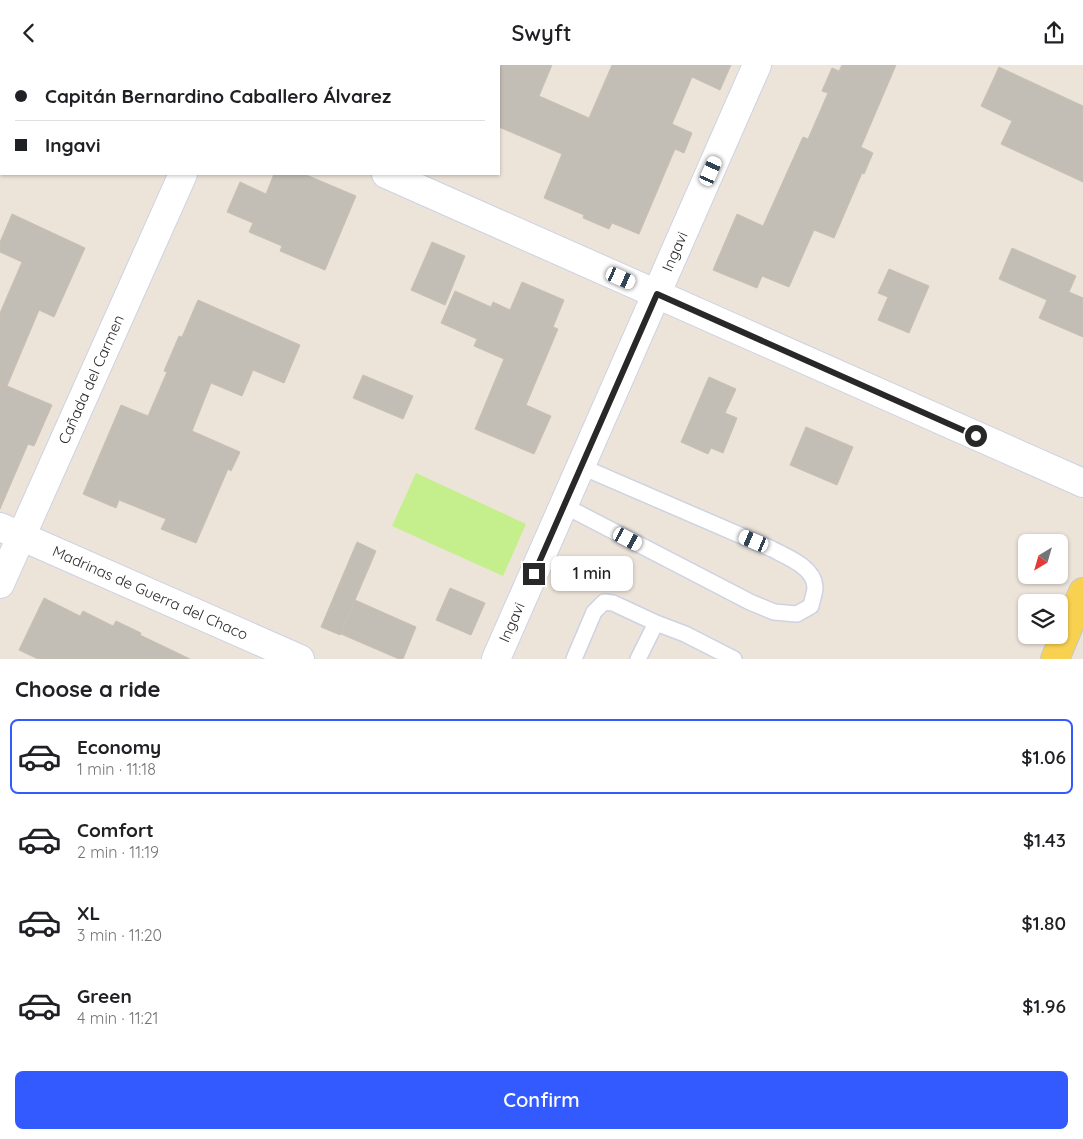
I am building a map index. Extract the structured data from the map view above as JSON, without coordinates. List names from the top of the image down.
{
  "streets": {
    "street": ["Ingavi", "Cañada del Carmen", "Madrinas de Guerra del Chaco"]
  },
  "crossings": [
    ["Cañada del Carmen", "Madrinas de Guerra del Chaco"]
  ],
  "north": "bottom left",
  "page": {
    "header": "Swyft",
    "banner": ["Capitán Bernardino Caballero Álvarez", "Ingavi"],
    "bubble": "1 min",
    "heading": "Choose a ride",
    "list": [
      {
        "name": "Economy",
        "note": "1 min · 11:18",
        "value": "$1.06"
      },
      {
        "name": "Comfort",
        "note": "2 min · 11:19",
        "value": "$1.43"
      },
      {
        "name": "XL",
        "note": "3 min · 11:20",
        "value": "$1.80"
      },
      {
        "name": "Green",
        "note": "4 min · 11:21",
        "value": "$1.96"
      }
    ],
    "buttons": "Confirm"
  }
}
